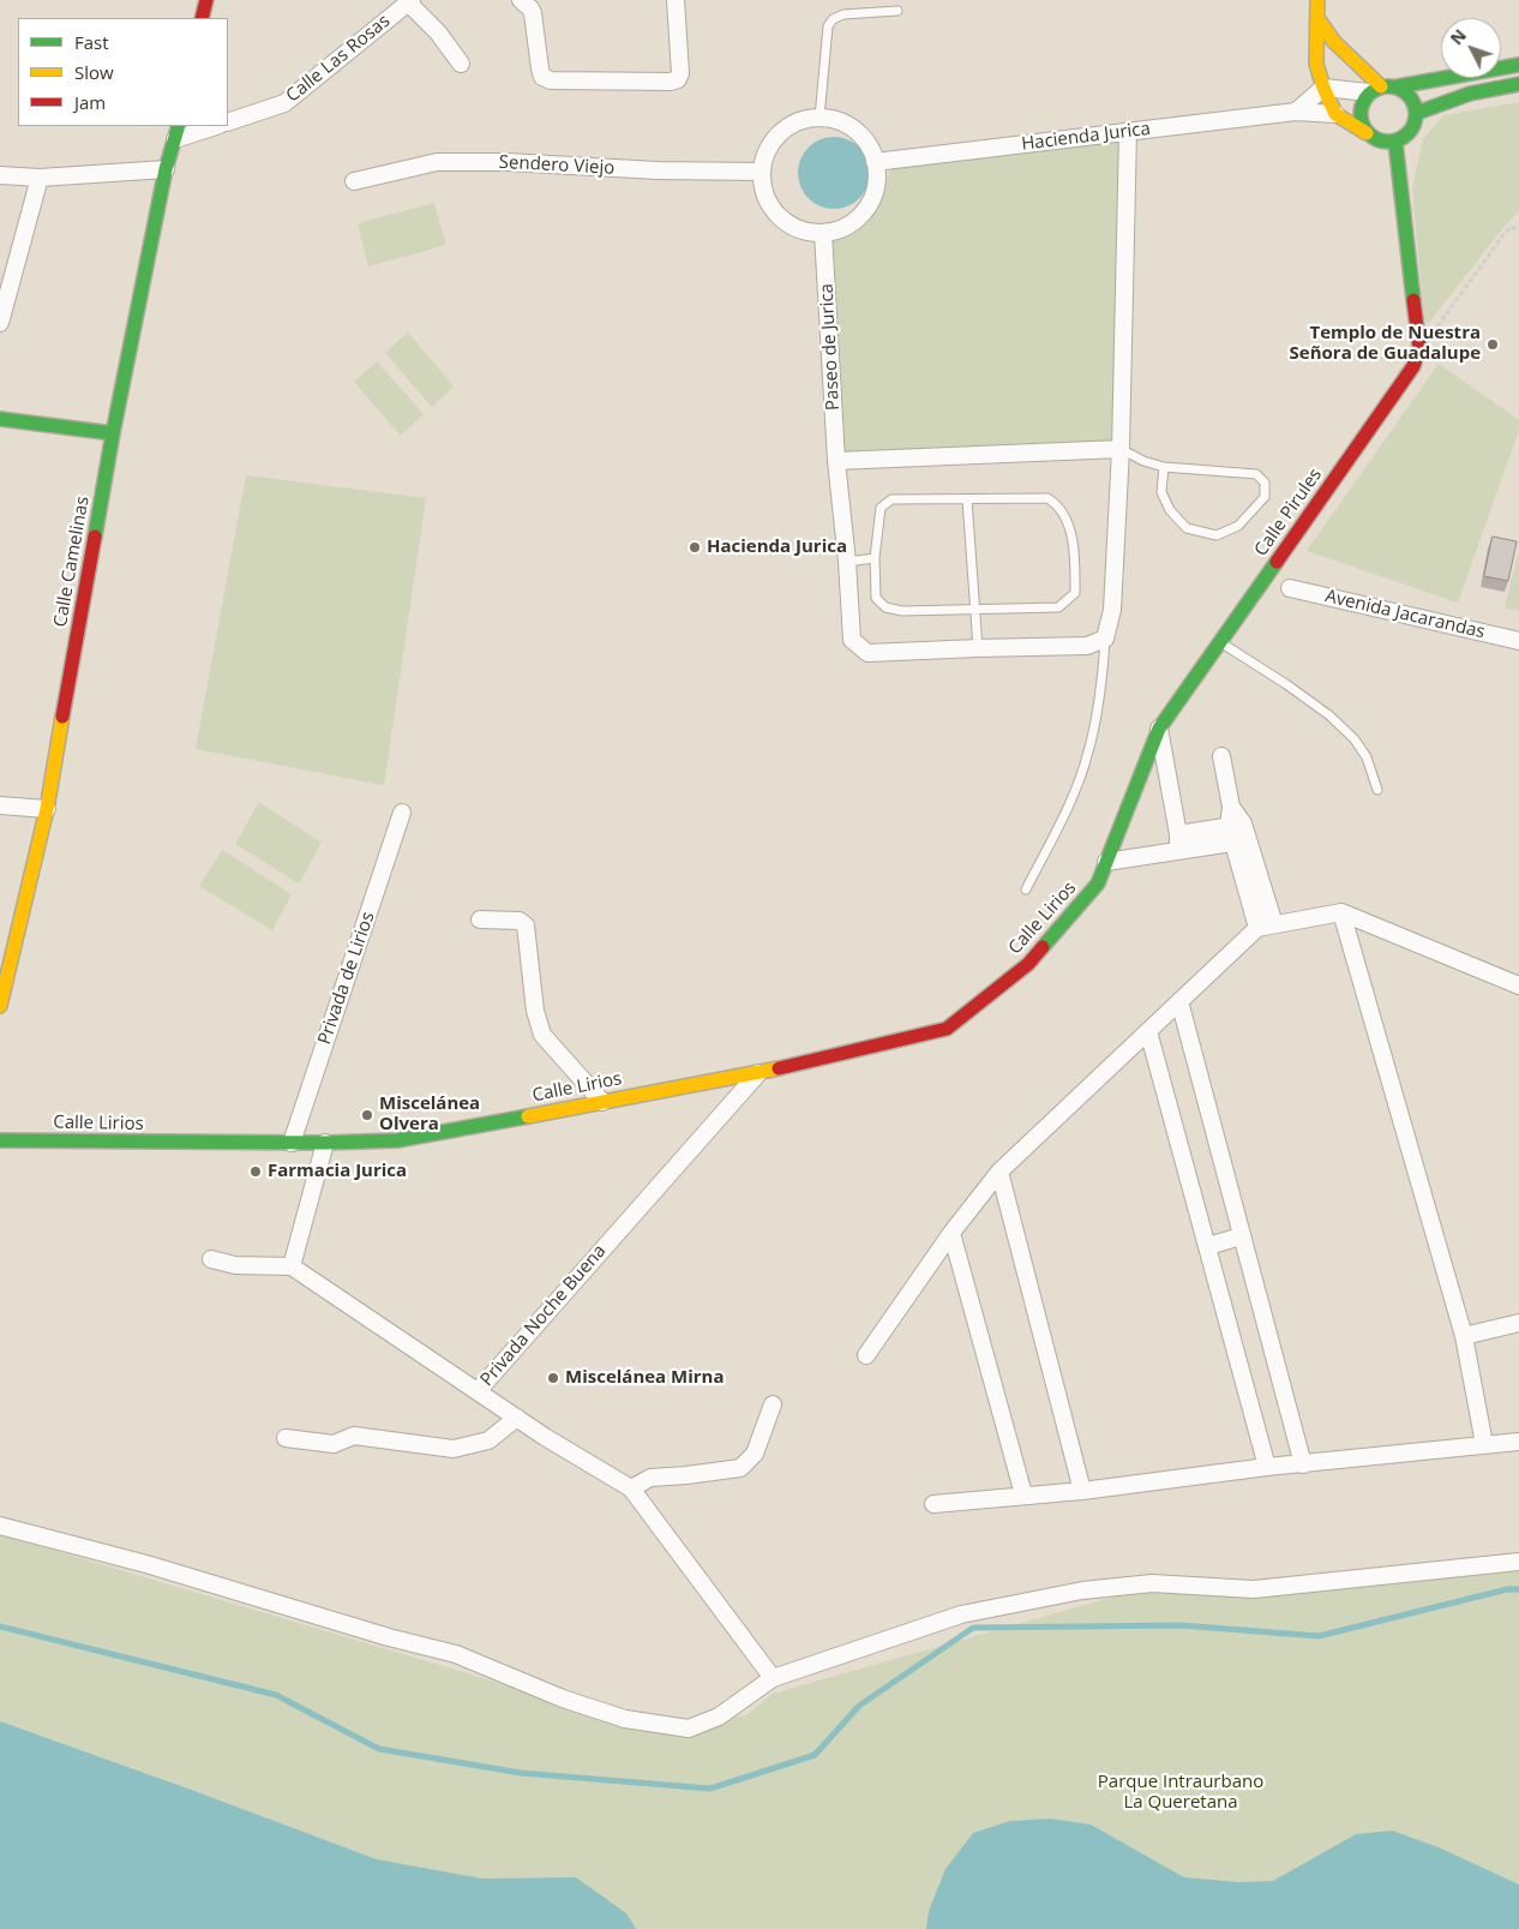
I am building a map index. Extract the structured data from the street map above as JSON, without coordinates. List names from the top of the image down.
{
  "streets": {
    "street": [
      "Calle Las Rosas",
      "Hacienda Jurica",
      "Sendero Viejo",
      "Paseo de Jurica",
      "Calle Pirules",
      "Calle Camelinas",
      "Avenida Jacarandas",
      "Calle Lirios",
      "Privada de Lirios",
      "Privada Noche Buena"
    ]
  },
  "crossings": [
    ["Hacienda Jurica", "Sendero Viejo"],
    ["Hacienda Jurica", "Paseo de Jurica"],
    ["Sendero Viejo", "Paseo de Jurica"],
    ["Calle Pirules", "Calle Lirios"],
    ["Calle Lirios", "Privada de Lirios"],
    ["Calle Lirios", "Privada Noche Buena"]
  ],
  "parks": ["Parque Intraurbano La Queretana"],
  "places": [
    "Templo de Nuestra Señora de Guadalupe",
    "Hacienda Jurica",
    "Miscelánea Olvera",
    "Farmacia Jurica",
    "Miscelánea Mirna"
  ],
  "legend": ["Fast", "Slow", "Jam"],
  "north": "top left"
}
